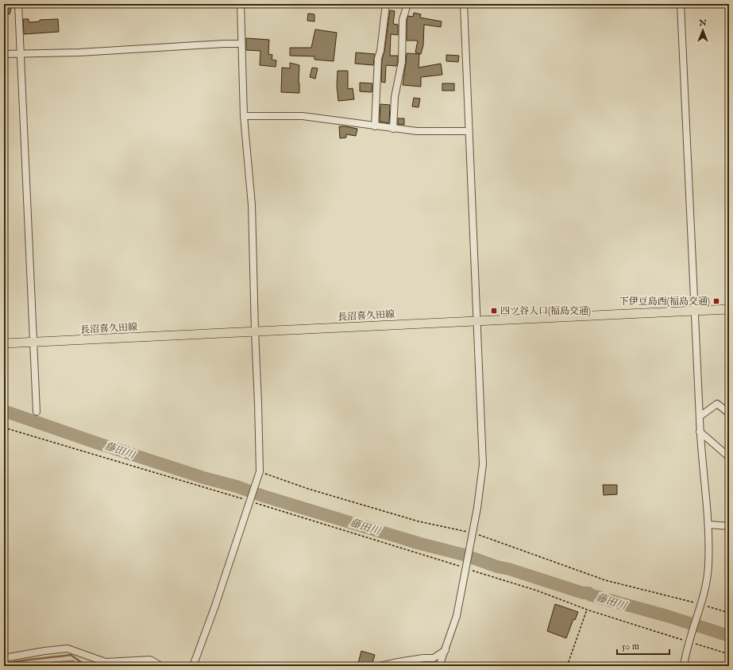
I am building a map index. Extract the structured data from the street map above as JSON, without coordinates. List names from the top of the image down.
{
  "streets": {
    "main road": ["長沼喜久田線"]
  },
  "water": ["藤田川"],
  "places": {
    "transit": ["下伊豆島西(福島交通)", "四ツ谷入口(福島交通)"]
  },
  "scale_bar": "50 m",
  "north": "top"
}
